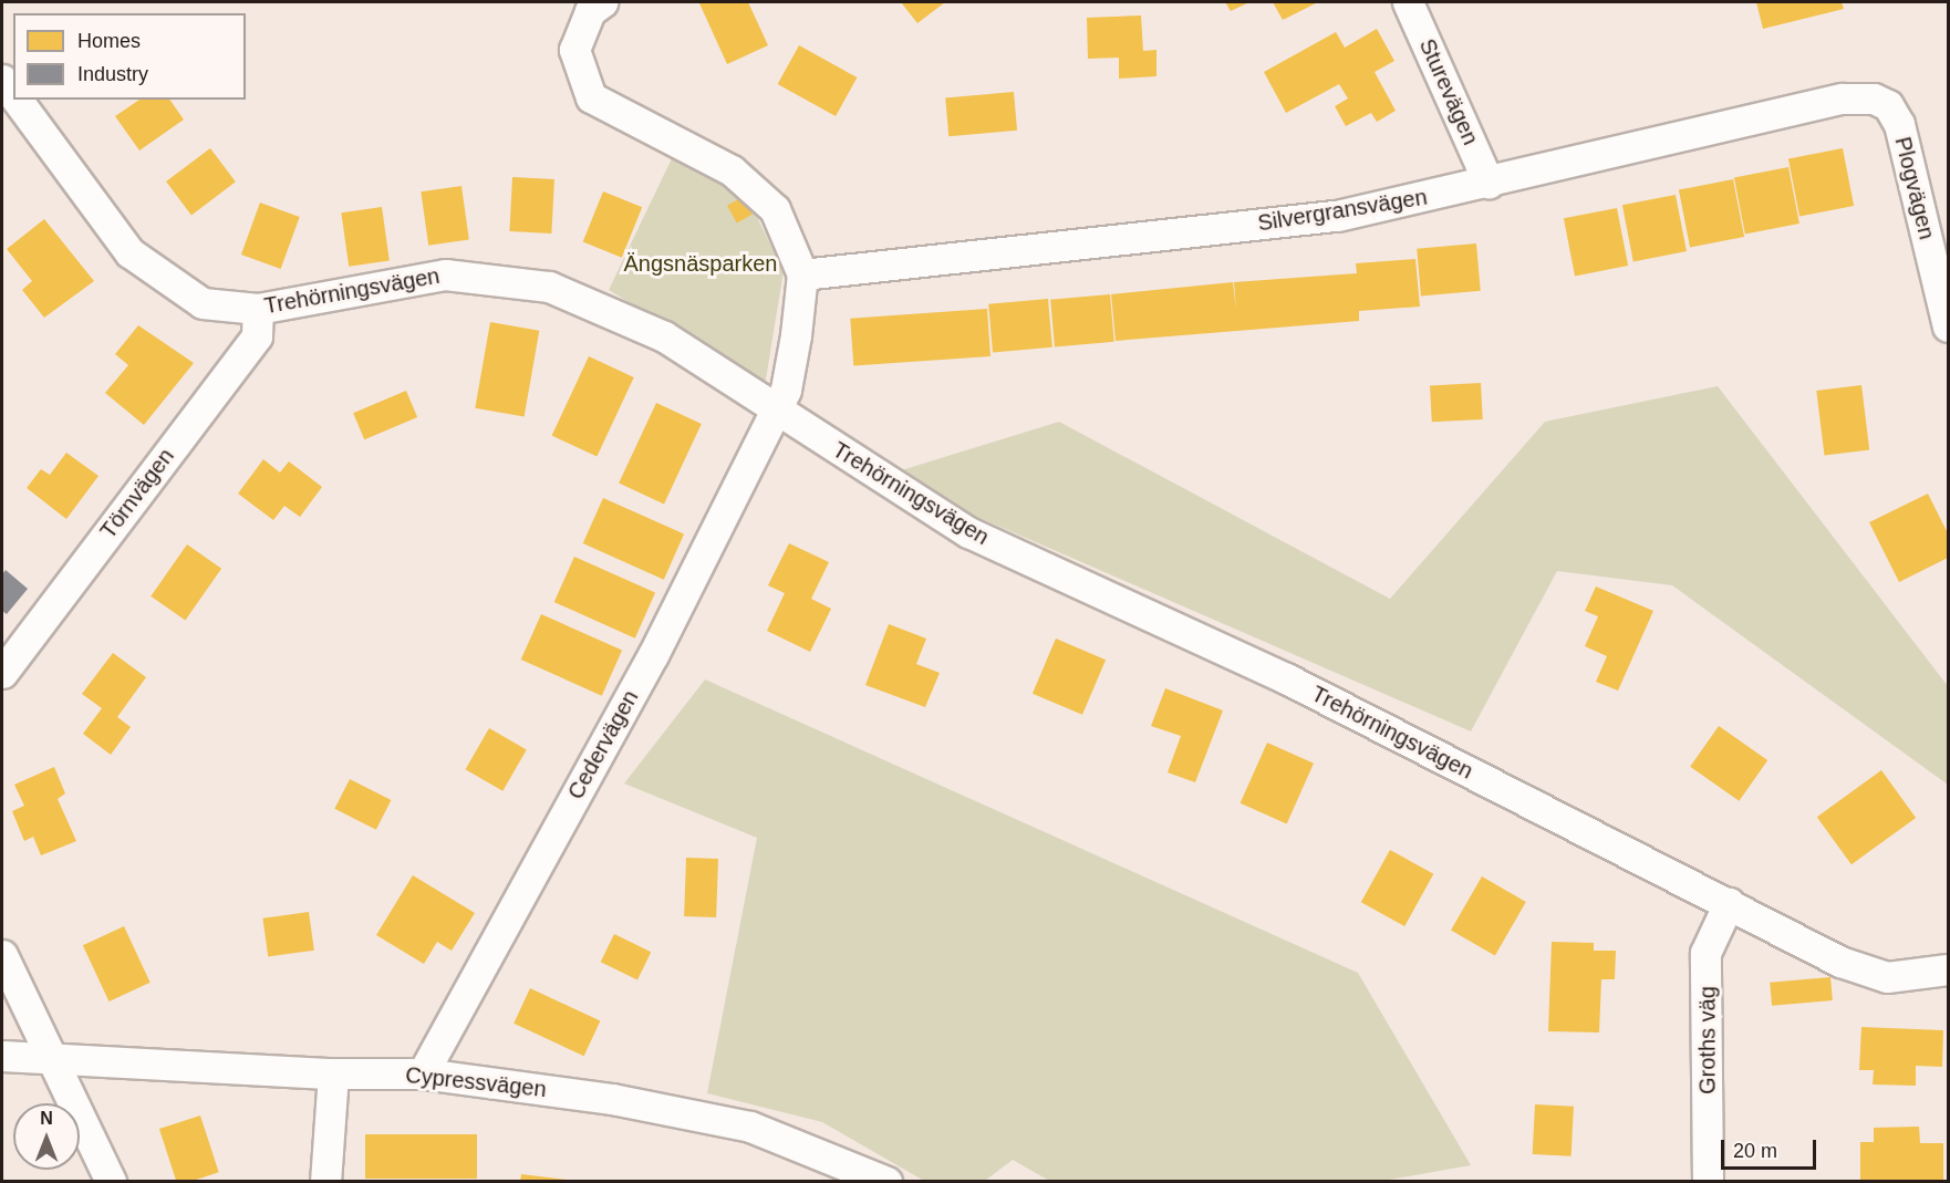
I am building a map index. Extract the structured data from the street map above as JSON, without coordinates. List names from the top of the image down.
{
  "streets": {
    "street": [
      "Sturevägen",
      "Plogvägen",
      "Silvergransvägen",
      "Trehörningsvägen",
      "Törnvägen",
      "Cedervägen",
      "Groths väg",
      "Cypressvägen"
    ]
  },
  "crossings": [
    ["Sturevägen", "Silvergransvägen"],
    ["Plogvägen", "Silvergransvägen"],
    ["Trehörningsvägen", "Törnvägen"],
    ["Trehörningsvägen", "Cedervägen"],
    ["Trehörningsvägen", "Groths väg"],
    ["Cedervägen", "Cypressvägen"]
  ],
  "parks": ["Ängsnäsparken"],
  "legend": ["Homes", "Industry"],
  "scale_bar": "20 m",
  "north": "top"
}
